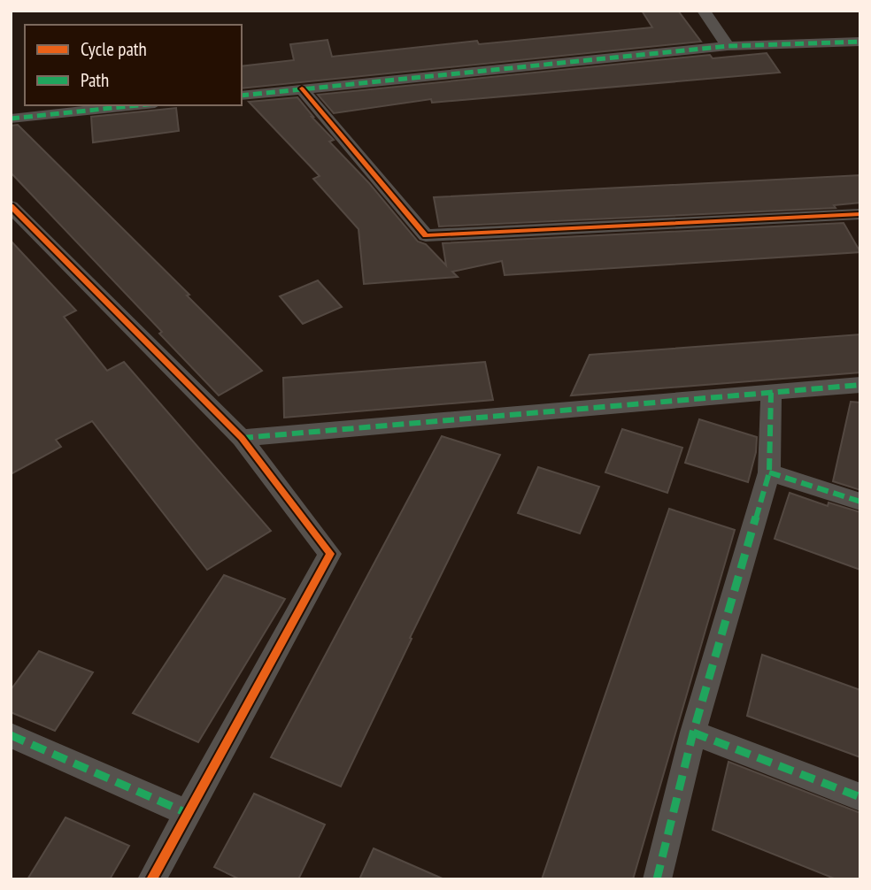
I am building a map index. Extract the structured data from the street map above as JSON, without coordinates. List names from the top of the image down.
{
  "legend": ["Cycle path", "Path"]
}
